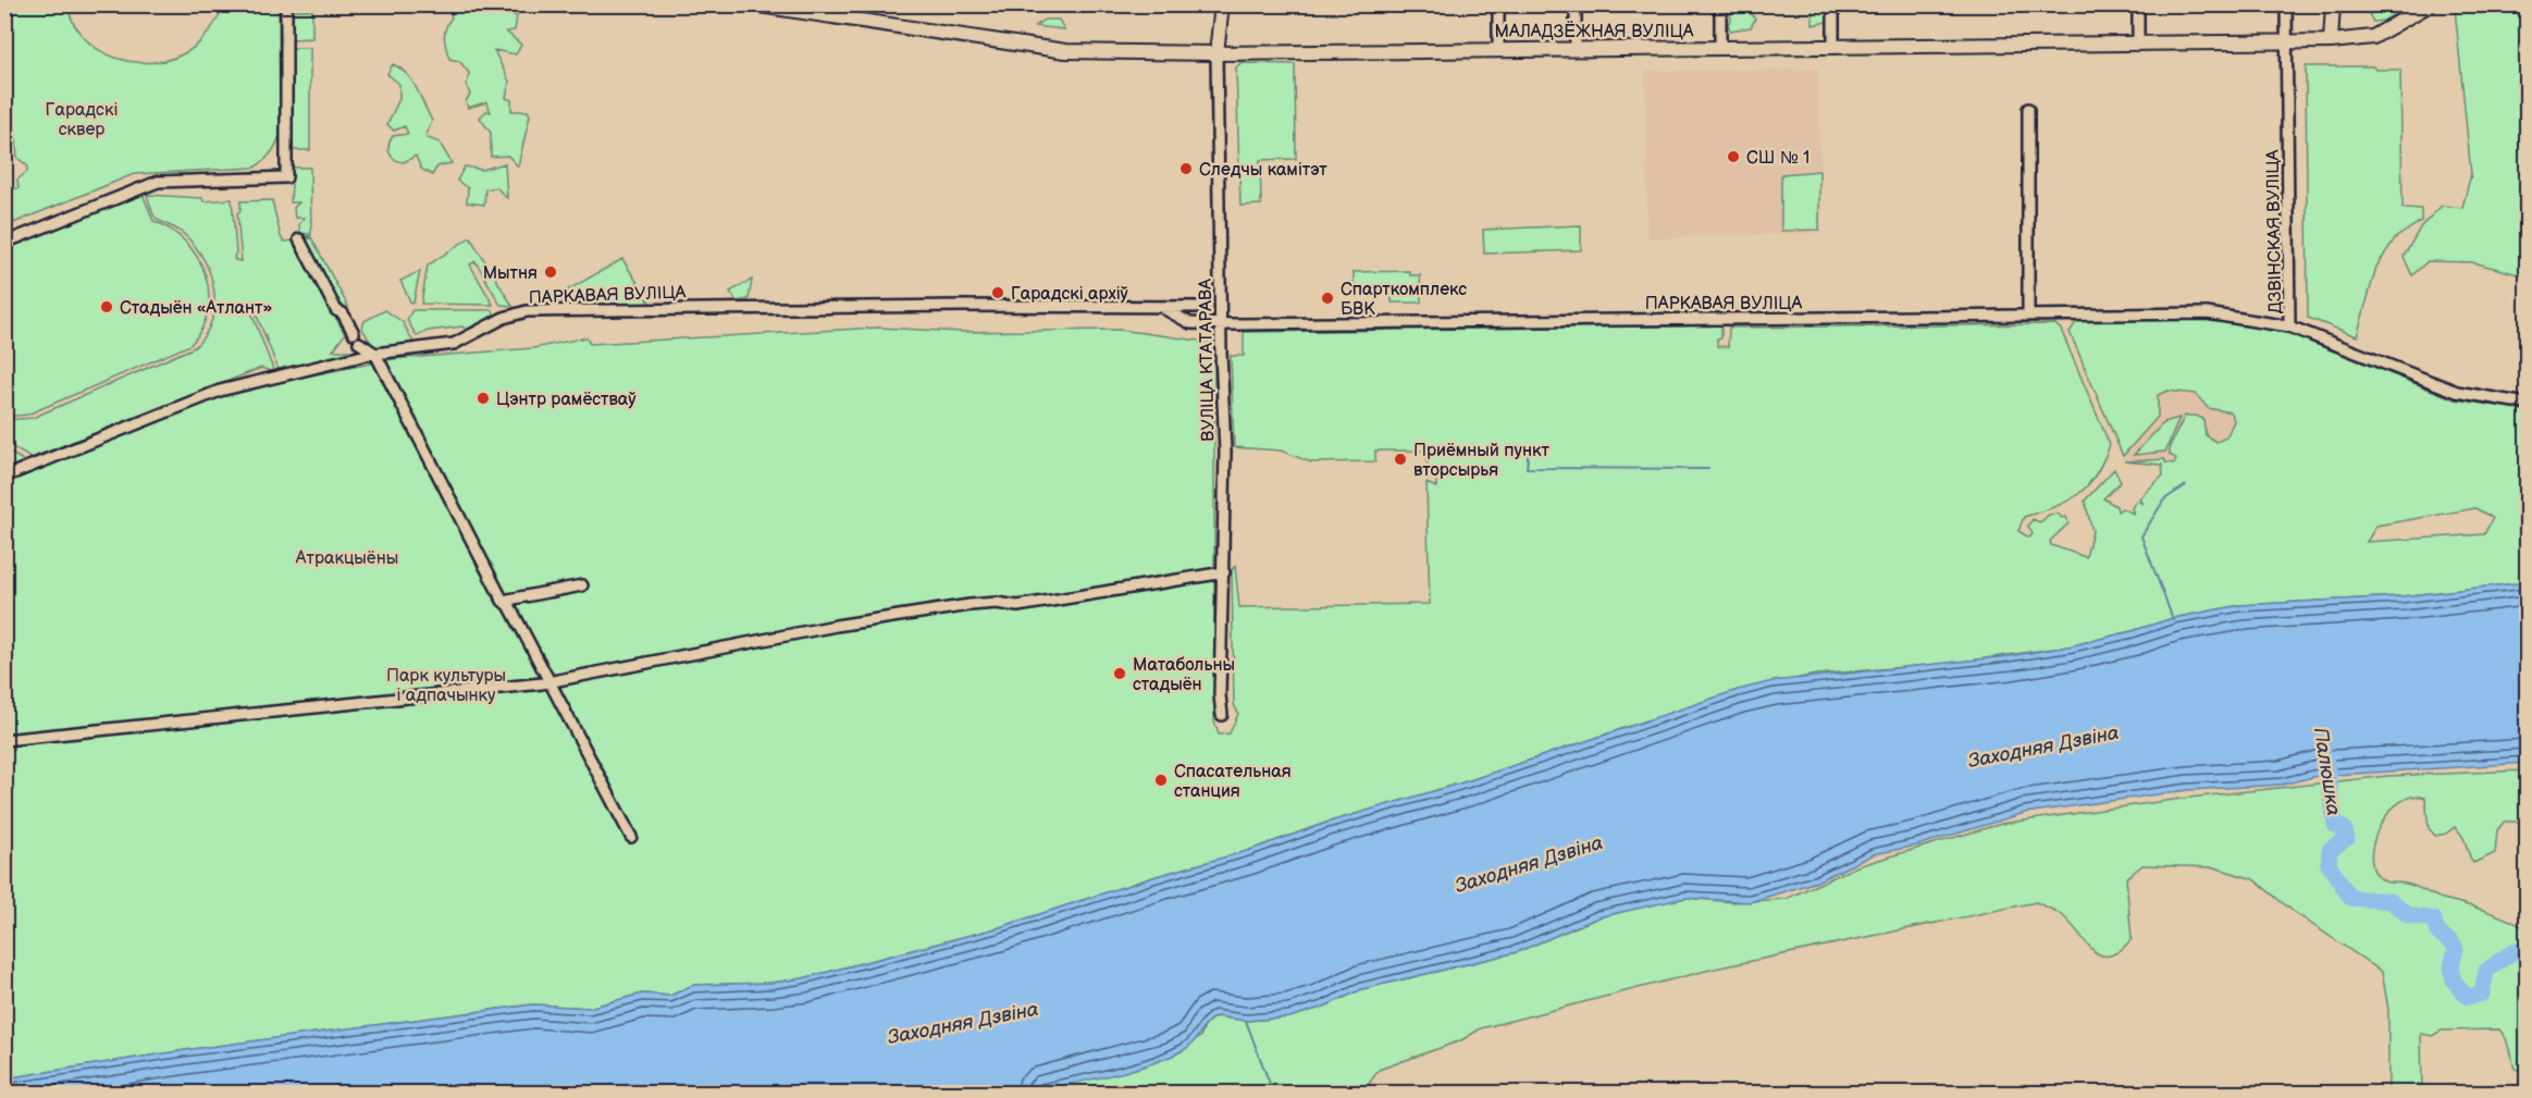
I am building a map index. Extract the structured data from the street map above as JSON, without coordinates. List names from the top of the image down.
{
  "streets": {
    "street": [
      "МАЛАДЗЁЖНАЯ ВУЛІЦА",
      "ДЗВІНСКАЯ ВУЛІЦА",
      "ПАРКАВАЯ ВУЛІЦА",
      "ВУЛІЦА КТАТАРАВА"
    ]
  },
  "crossings": [
    ["МАЛАДЗЁЖНАЯ ВУЛІЦА", "ДЗВІНСКАЯ ВУЛІЦА"],
    ["МАЛАДЗЁЖНАЯ ВУЛІЦА", "ВУЛІЦА КТАТАРАВА"],
    ["ДЗВІНСКАЯ ВУЛІЦА", "ПАРКАВАЯ ВУЛІЦА"],
    ["ПАРКАВАЯ ВУЛІЦА", "ВУЛІЦА КТАТАРАВА"]
  ],
  "water": ["Заходняя Дзвіна", "Палюшка"],
  "parks": ["Гарадскі сквер", "Атракцыёны", "Парк культуры і адпачынку"],
  "places": [
    "СШ № 1",
    "Следчы камітэт",
    "Мытня",
    "Гарадскі архіў",
    "Спарткомплекс БВК",
    "Стадыён «Атлант»",
    "Цэнтр рамёстваў",
    "Приёмный пункт вторсырья",
    "Матабольны стадыён",
    "Спасательная станция"
  ]
}
